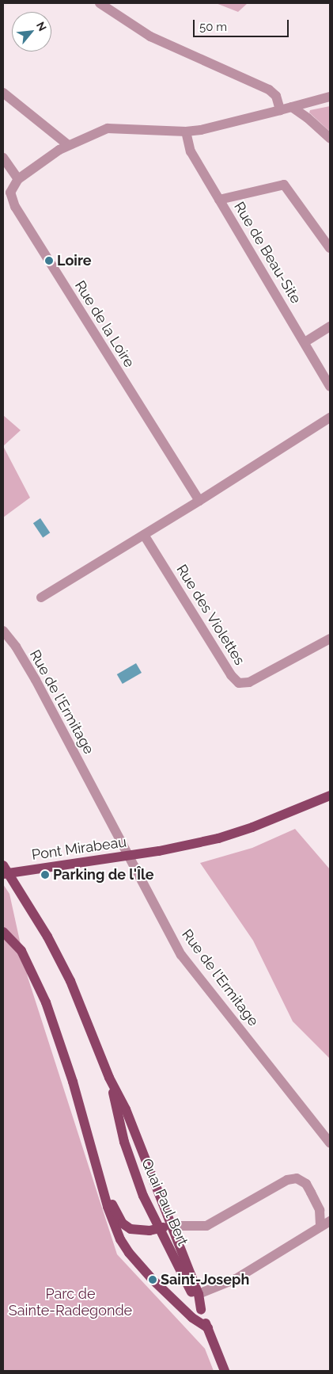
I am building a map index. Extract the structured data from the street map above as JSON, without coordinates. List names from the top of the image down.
{
  "streets": {
    "main road": ["Pont Mirabeau", "Quai Paul Bert"],
    "street": [
      "Rue de Beau-Site",
      "Rue de la Loire",
      "Rue des Violettes",
      "Rue de l'Ermitage"
    ]
  },
  "crossings": [
    ["Rue de Beau-Site", "Rue de la Loire"]
  ],
  "parks": ["Parc de Sainte-Radegonde"],
  "places": ["Loire", "Parking de l'Île", "Saint-Joseph"],
  "scale_bar": "50 m",
  "north": "top right"
}
